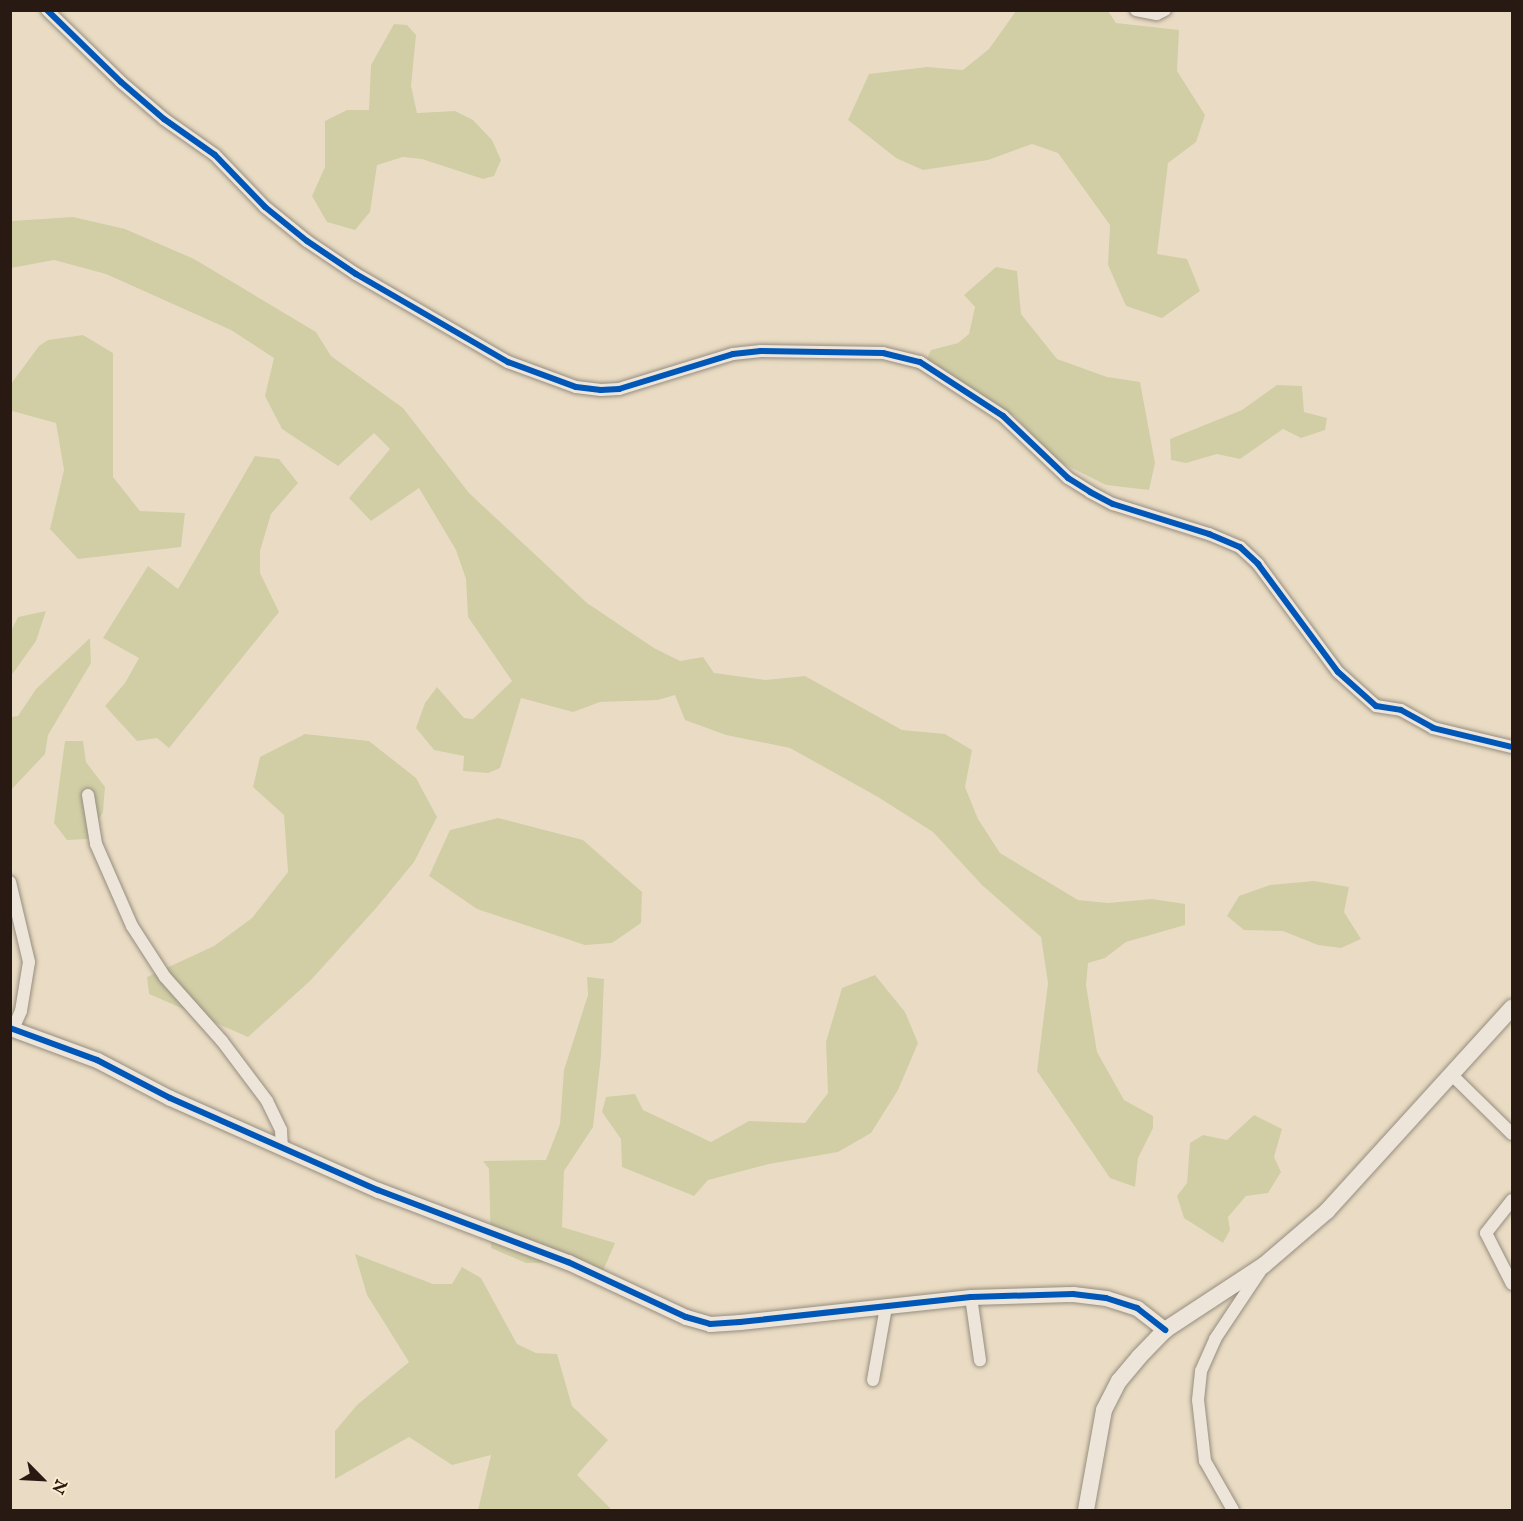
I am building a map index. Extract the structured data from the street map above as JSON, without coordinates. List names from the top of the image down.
{
  "north": "bottom right"
}
